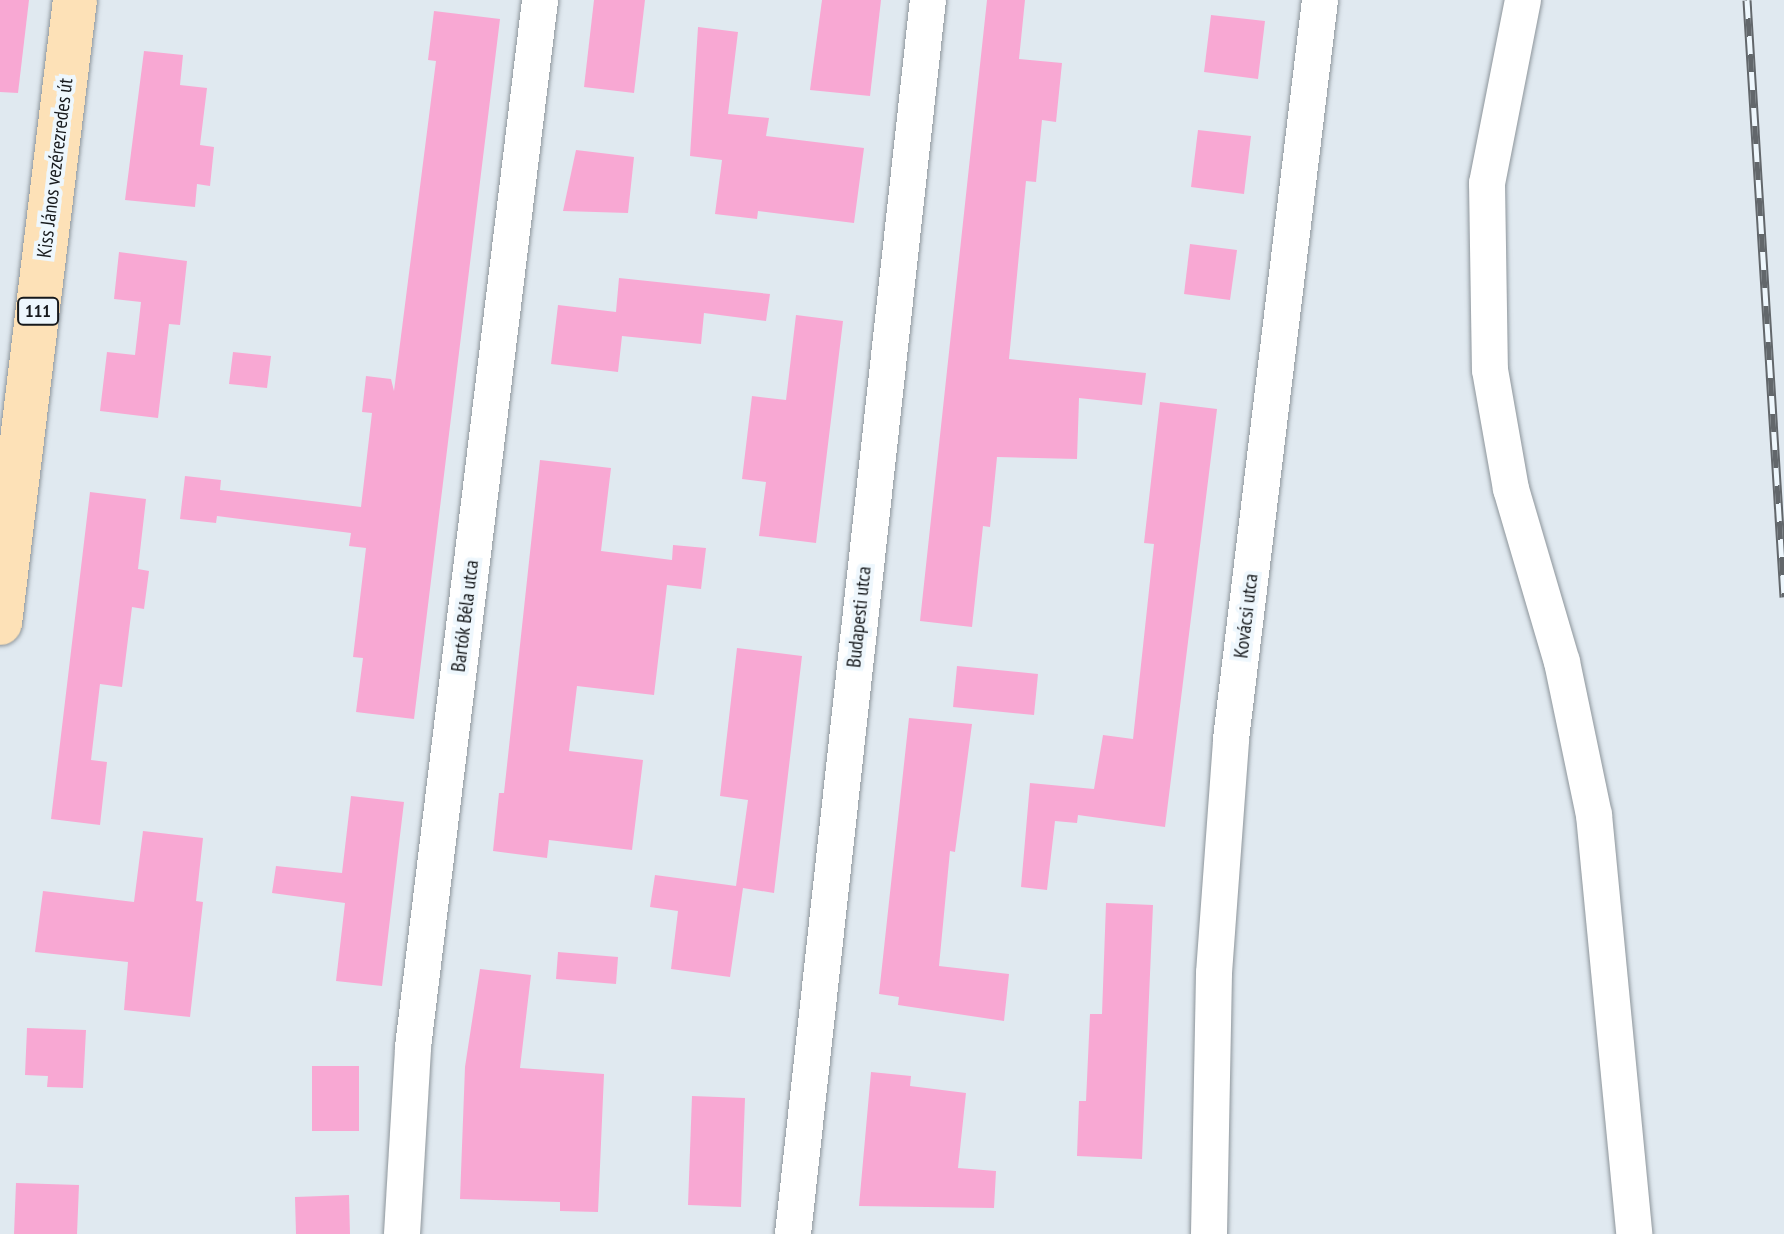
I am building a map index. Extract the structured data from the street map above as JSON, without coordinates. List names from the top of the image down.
{
  "streets": {
    "main road": ["Kiss János vezérezredes út", "111"],
    "street": ["Bartók Béla utca", "Kovácsi utca", "Budapesti utca"]
  }
}
